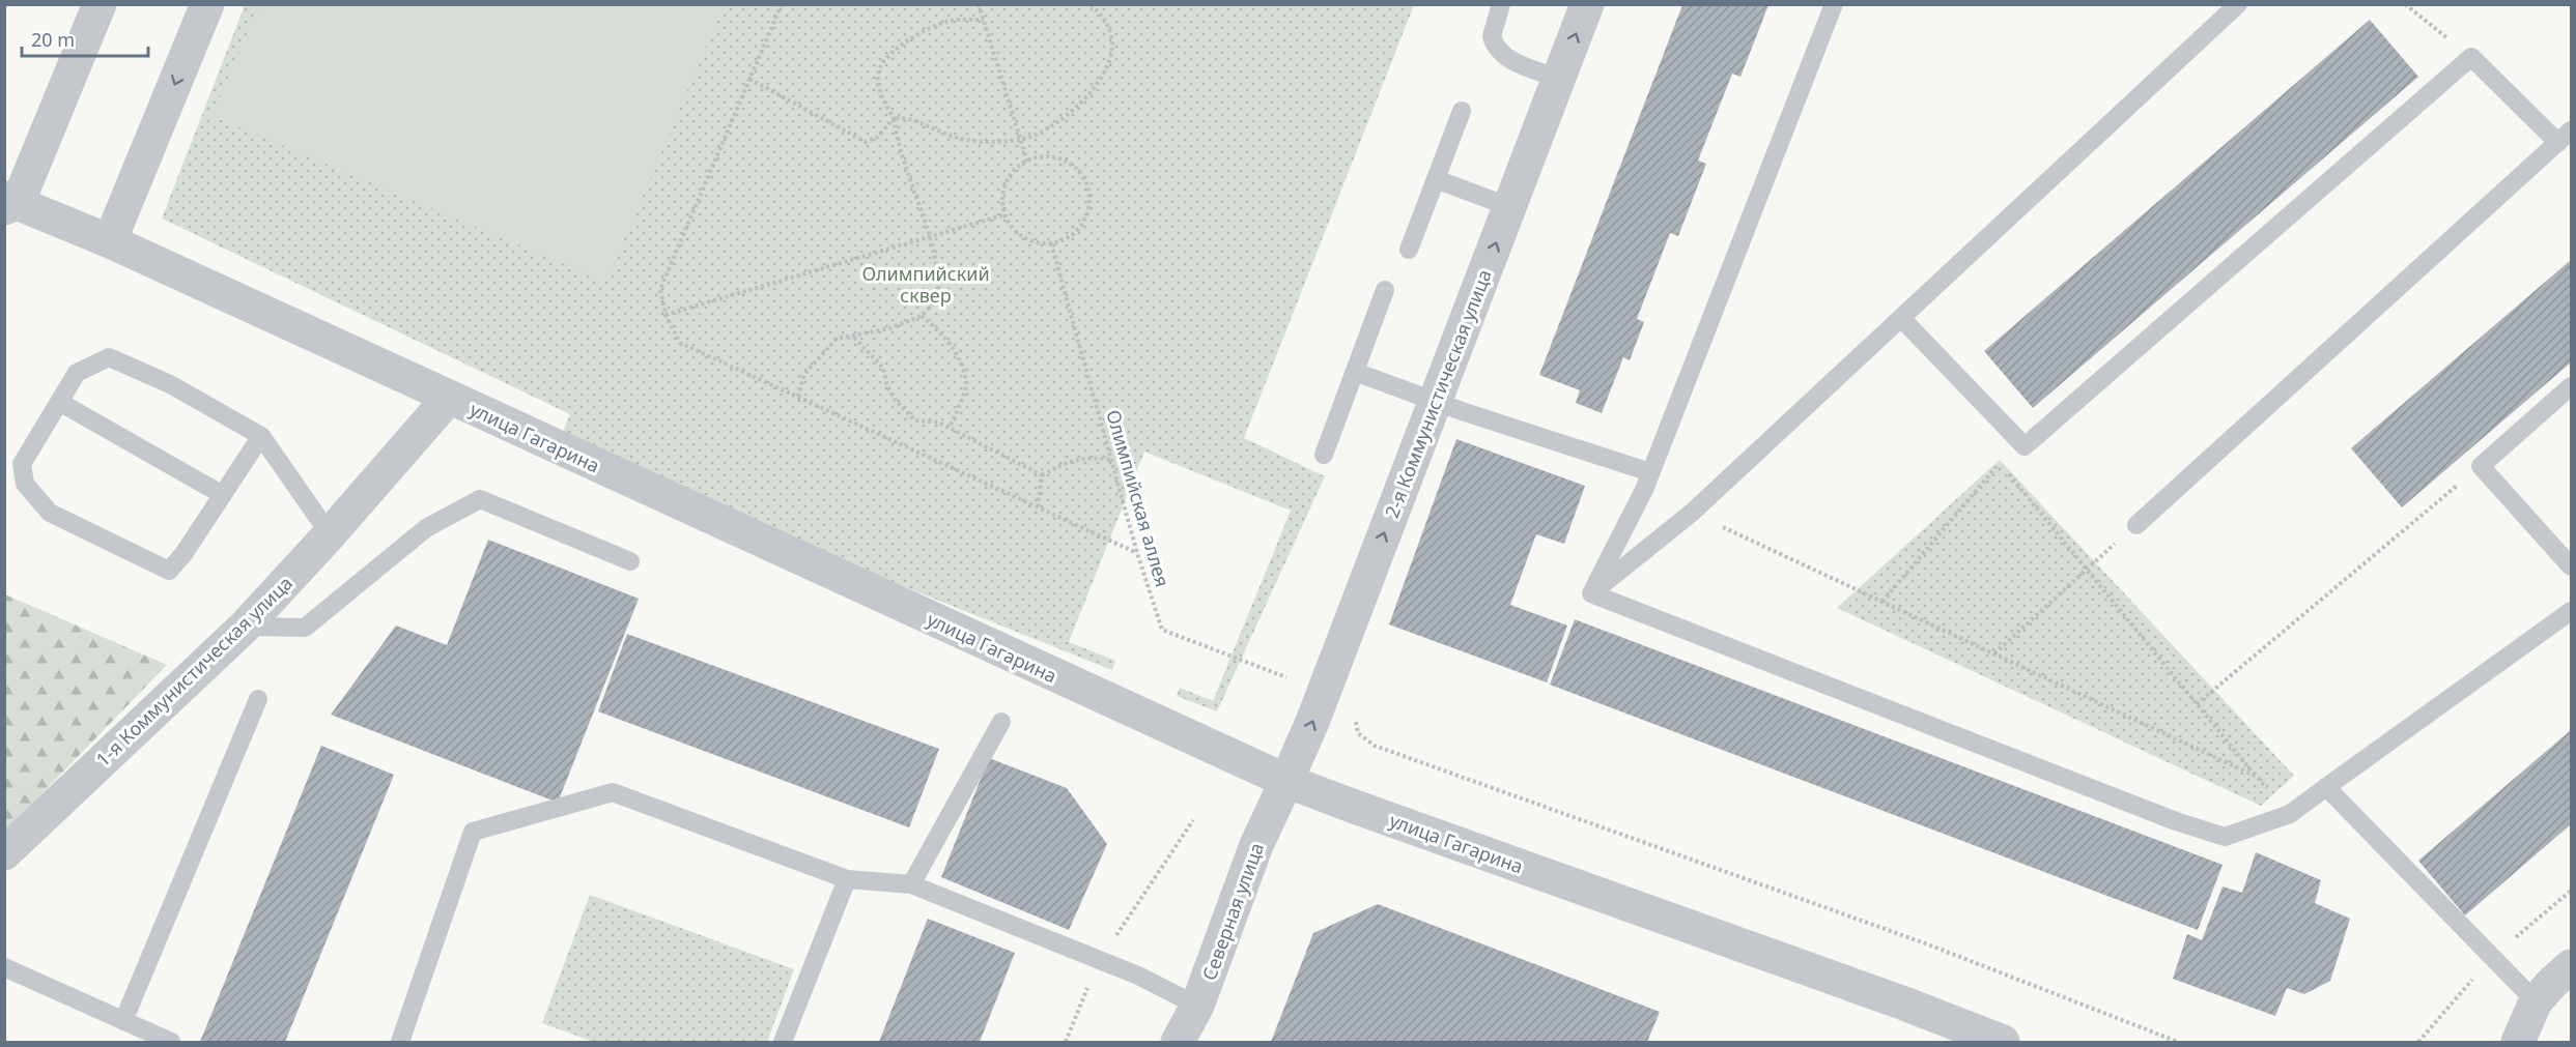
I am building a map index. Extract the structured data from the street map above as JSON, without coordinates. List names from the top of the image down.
{
  "streets": {
    "street": [
      "2-я Коммунистическая улица",
      "улица Гагарина",
      "1-я Коммунистическая улица",
      "Северная улица"
    ],
    "path": ["Олимпийская аллея"]
  },
  "crossings": [
    ["2-я Коммунистическая улица", "улица Гагарина"],
    ["2-я Коммунистическая улица", "Северная улица"],
    ["улица Гагарина", "1-я Коммунистическая улица"],
    ["улица Гагарина", "Северная улица"]
  ],
  "one_way": ["2-я Коммунистическая улица"],
  "parks": ["Олимпийский сквер"],
  "scale_bar": "20 m"
}
